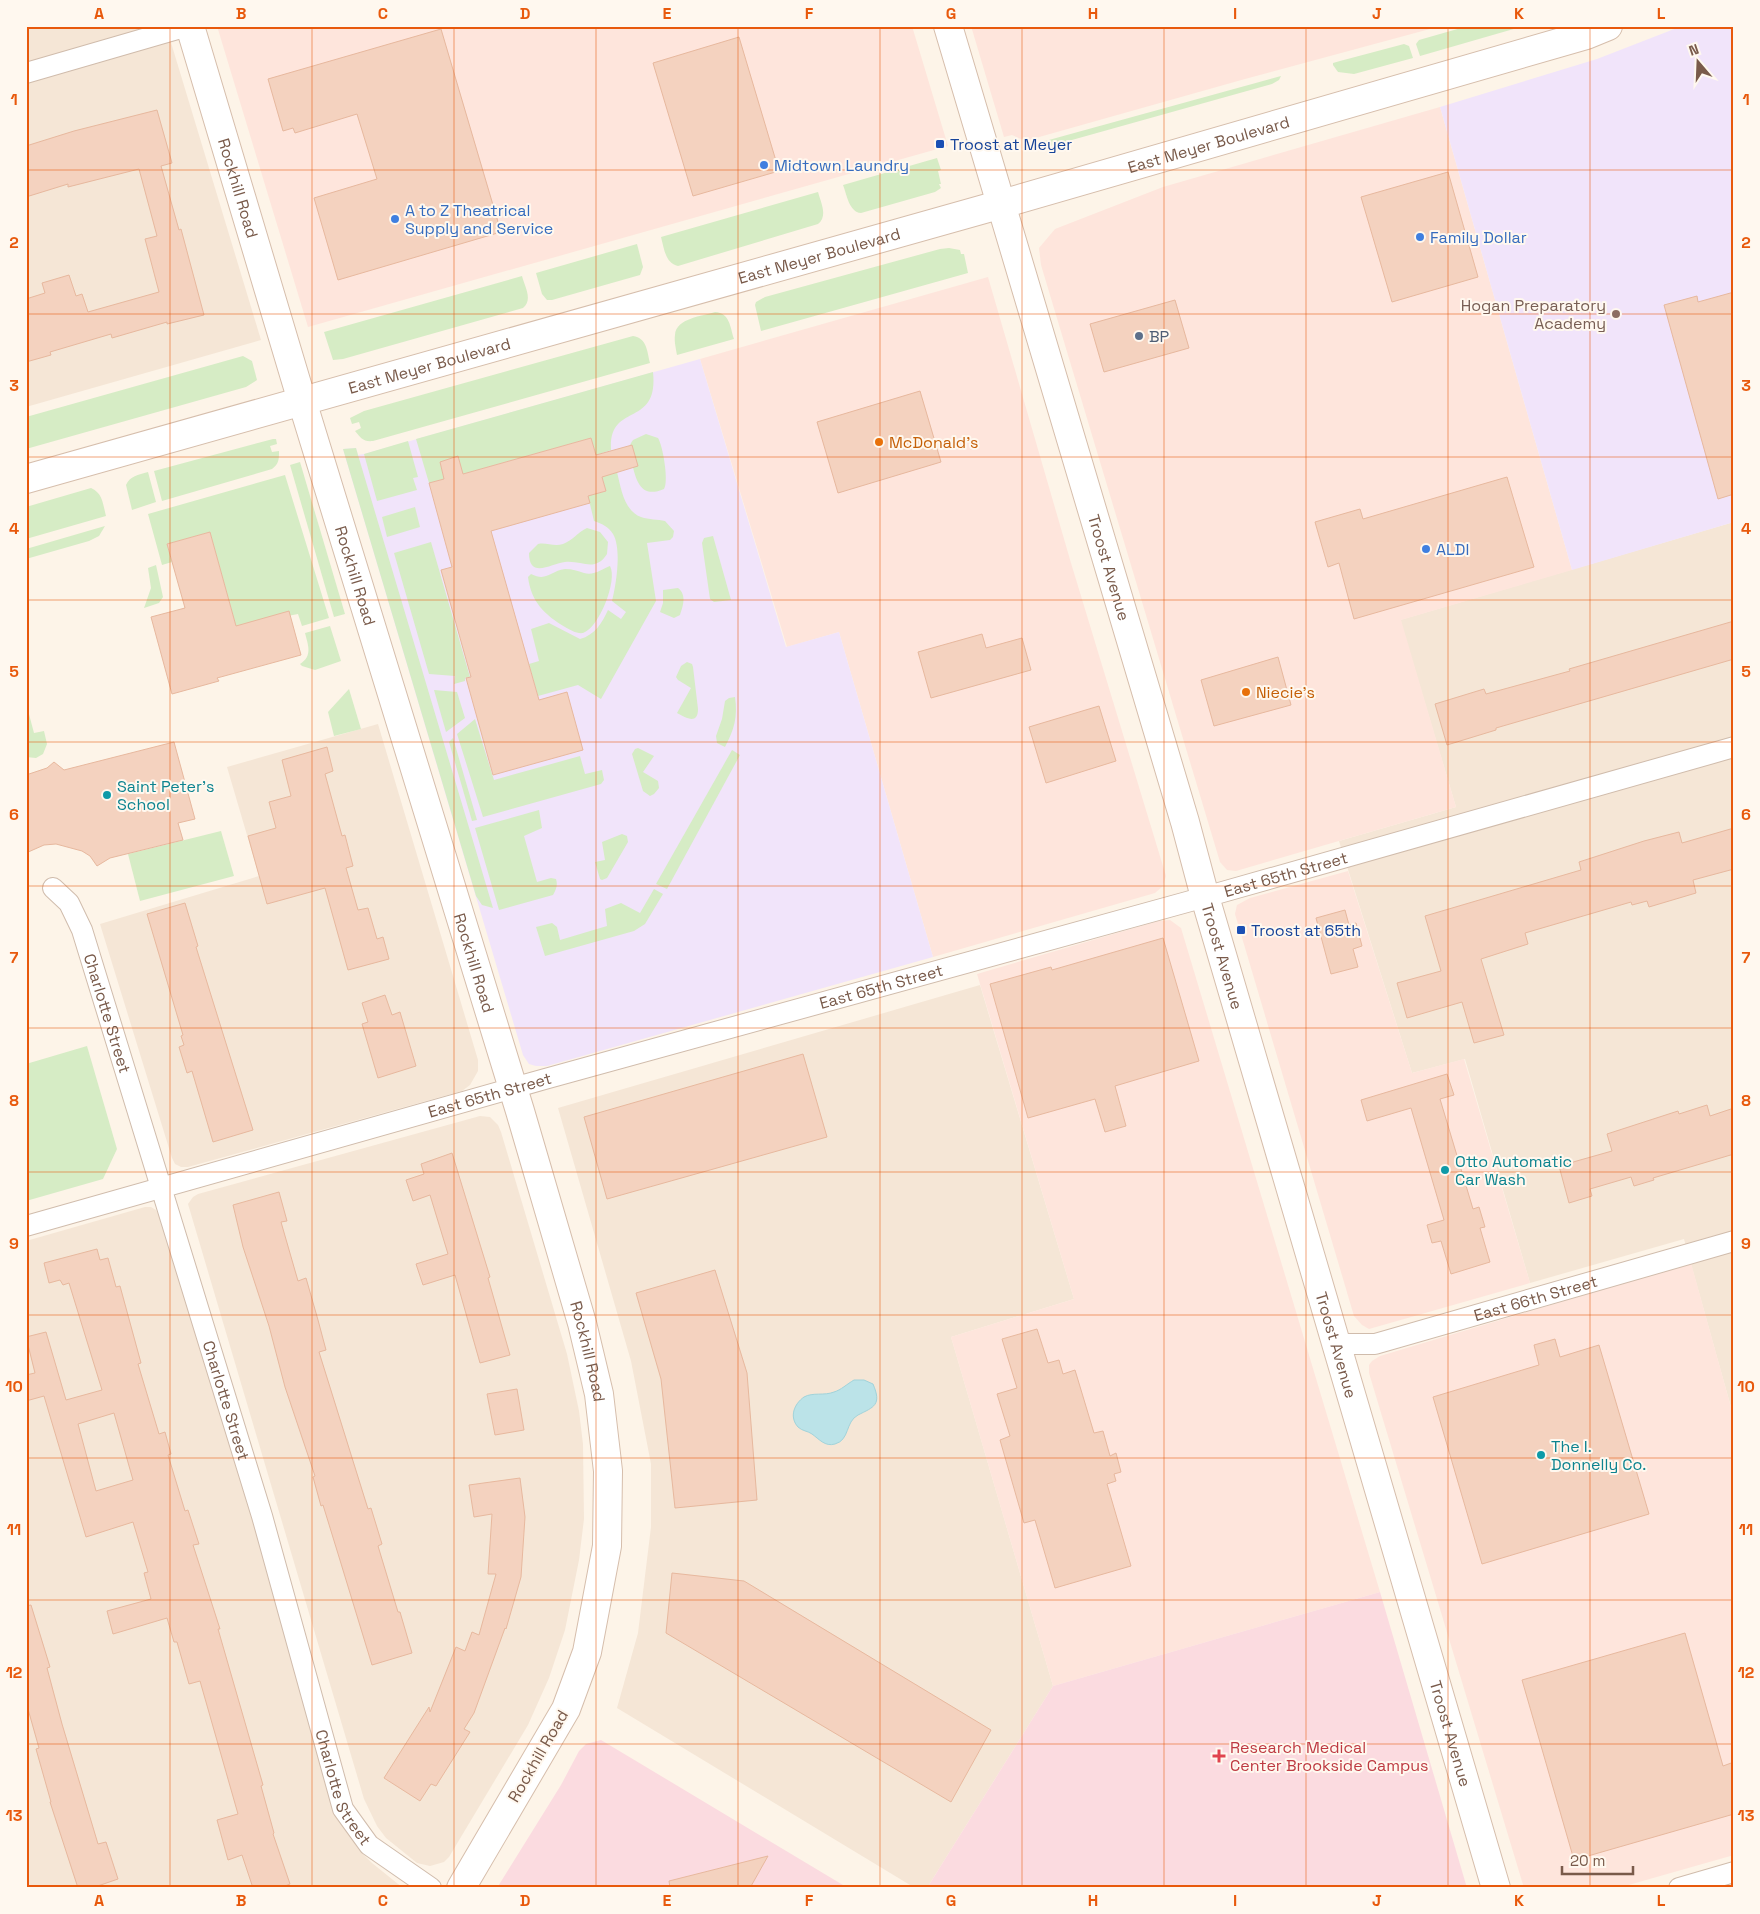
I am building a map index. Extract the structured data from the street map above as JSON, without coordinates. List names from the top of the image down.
{
  "streets": {
    "main road": ["East Meyer Boulevard", "Rockhill Road", "Troost Avenue"],
    "street": ["East 65th Street", "Charlotte Street", "East 66th Street"]
  },
  "crossings": [
    ["East Meyer Boulevard", "Rockhill Road"],
    ["East Meyer Boulevard", "Troost Avenue"],
    ["Rockhill Road", "East 65th Street"],
    ["Troost Avenue", "East 65th Street"],
    ["Troost Avenue", "East 66th Street"],
    ["East 65th Street", "Charlotte Street"]
  ],
  "places": {
    "transit": ["Troost at Meyer", "Troost at 65th"],
    "other": [
      "Midtown Laundry",
      "A to Z Theatrical Supply and Service",
      "Family Dollar",
      "Hogan Preparatory Academy",
      "BP",
      "McDonald's",
      "ALDI",
      "Niecie's",
      "Saint Peter's School",
      "Otto Automatic Car Wash",
      "The I. Donnelly Co."
    ],
    "health": ["Research Medical Center Brookside Campus"]
  },
  "scale_bar": "20 m",
  "north": "top",
  "grid": {
    "columns": [
      "A",
      "B",
      "C",
      "D",
      "E",
      "F",
      "G",
      "H",
      "I",
      "J",
      "K",
      "L"
    ],
    "rows": [
      "1",
      "2",
      "3",
      "4",
      "5",
      "6",
      "7",
      "8",
      "9",
      "10",
      "11",
      "12",
      "13"
    ]
  }
}
